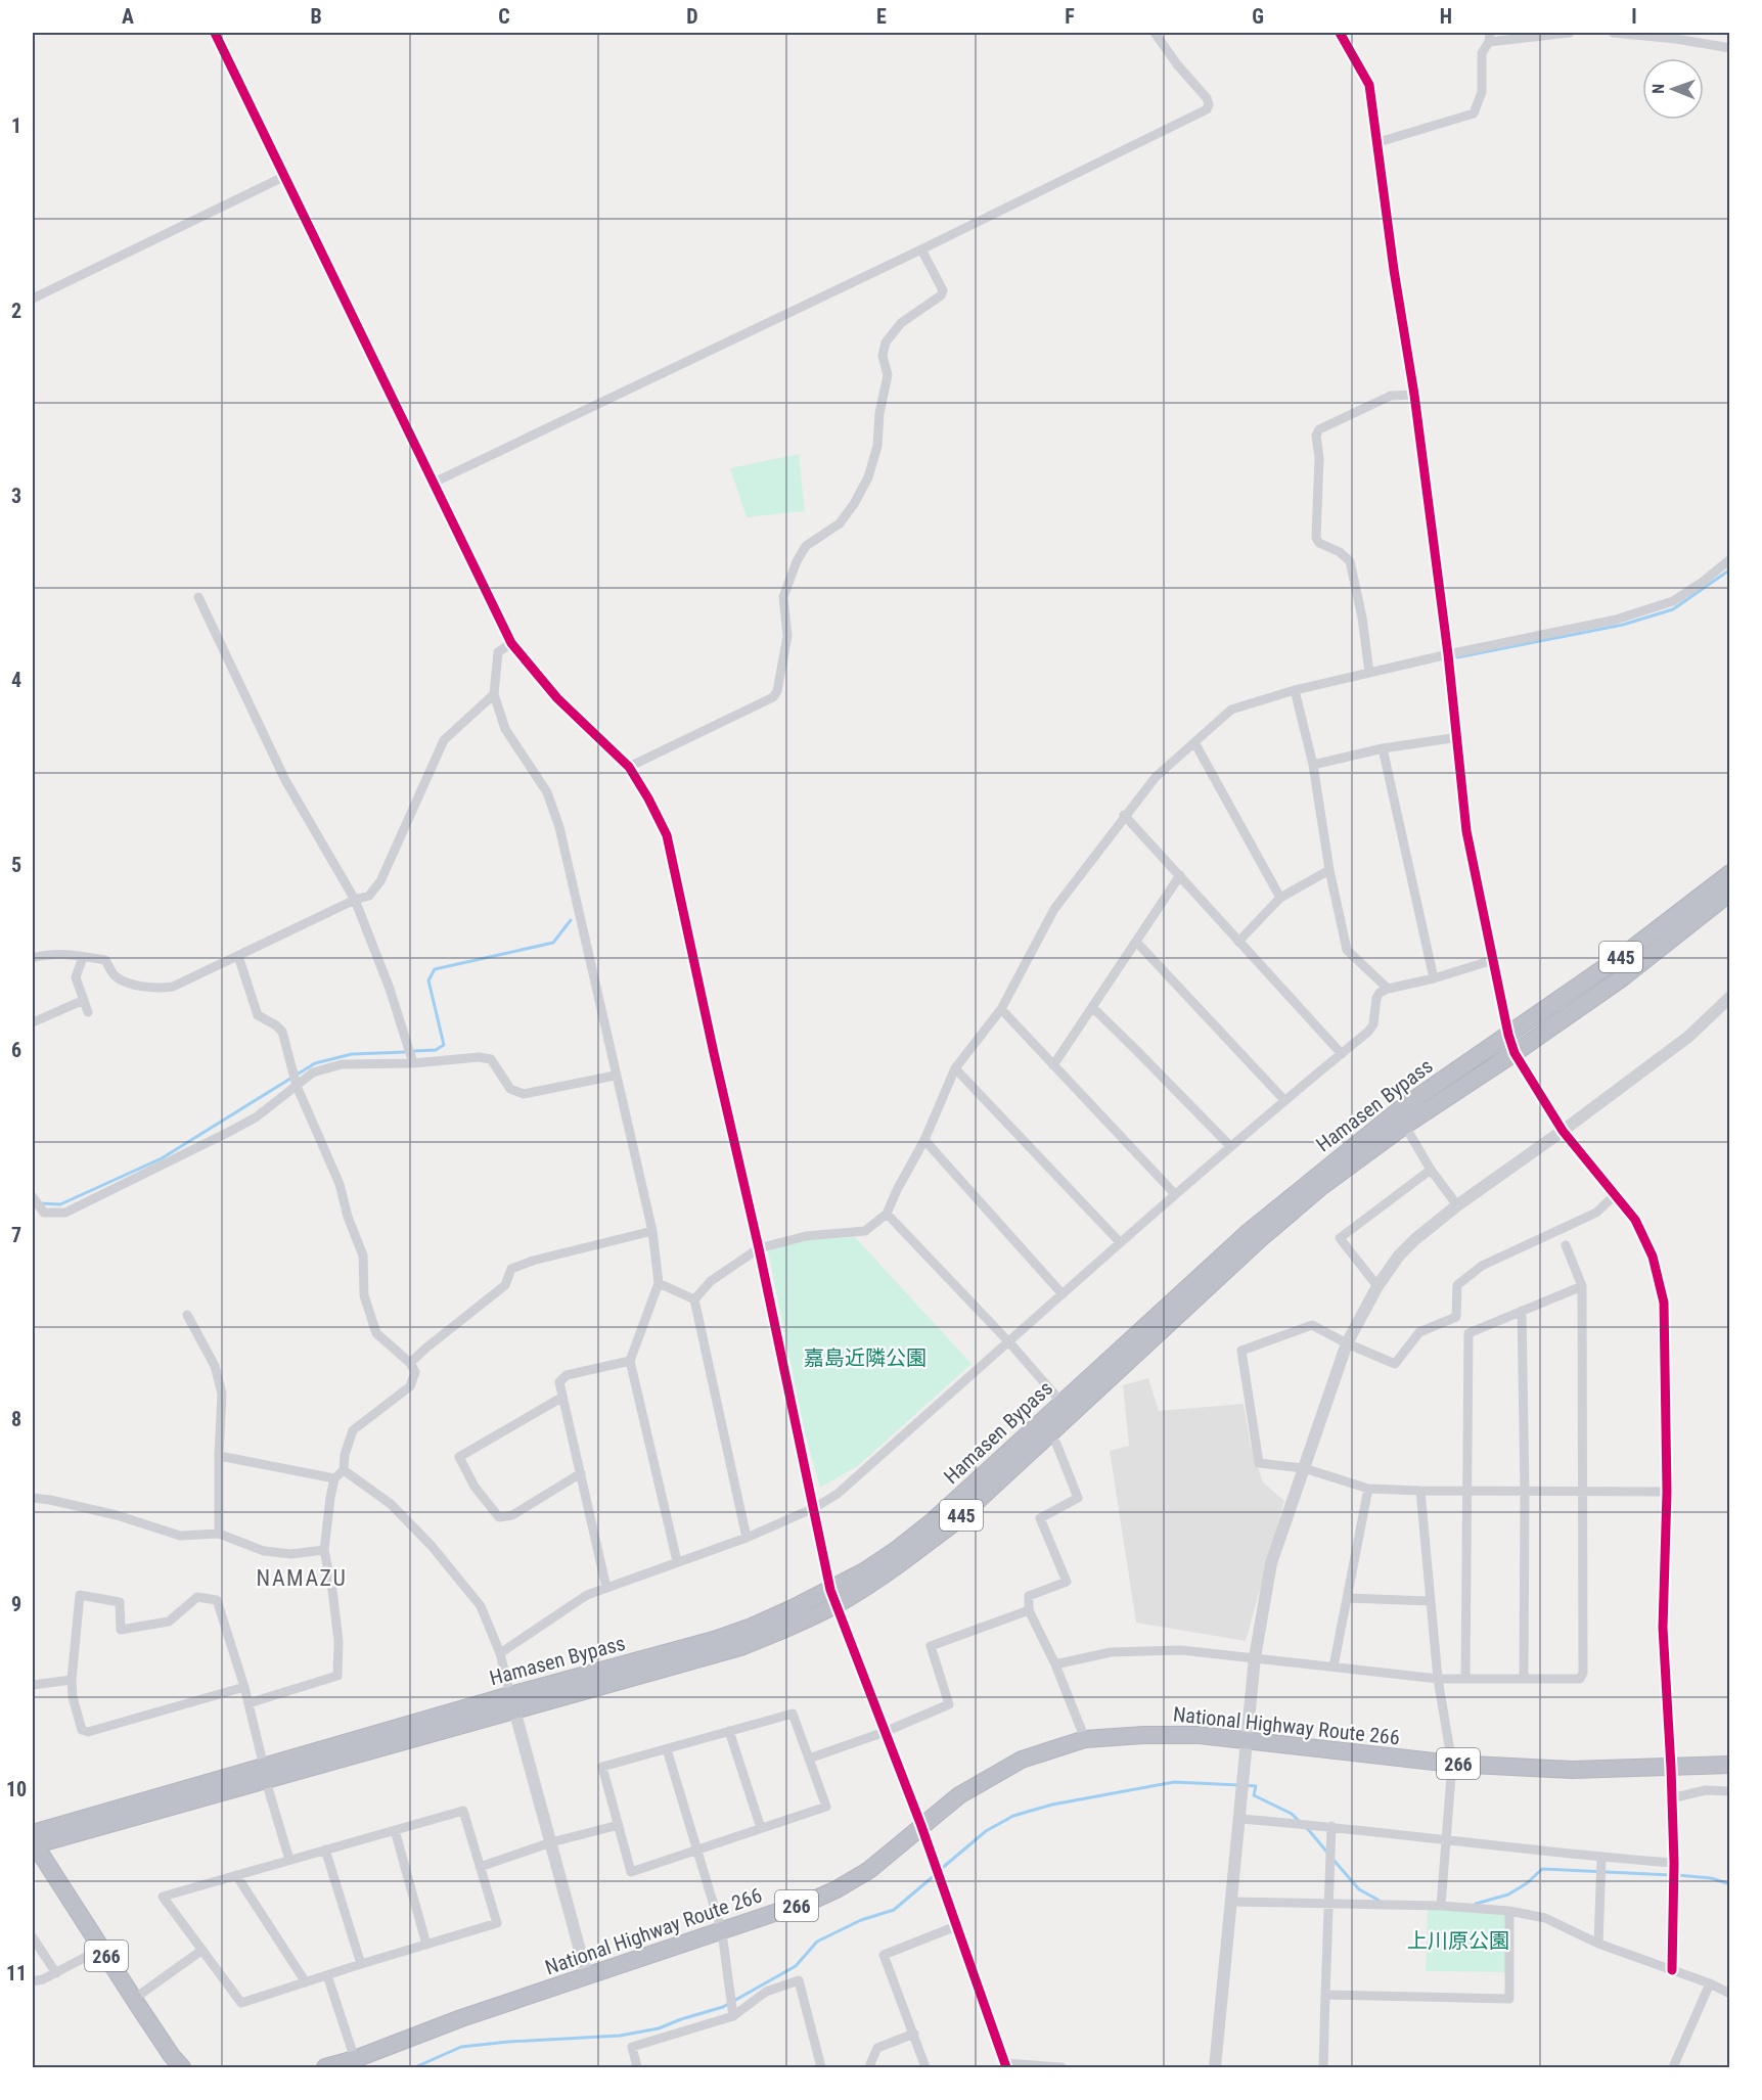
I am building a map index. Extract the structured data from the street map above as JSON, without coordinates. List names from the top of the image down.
{
  "streets": {
    "highway": [
      "445",
      "Hamasen Bypass",
      "National Highway Route 266",
      "266"
    ]
  },
  "crossings": [
    ["Hamasen Bypass", "266"]
  ],
  "districts": ["NAMAZU"],
  "parks": ["嘉島近隣公園", "上川原公園"],
  "north": "left",
  "grid": {
    "columns": [
      "A",
      "B",
      "C",
      "D",
      "E",
      "F",
      "G",
      "H",
      "I"
    ],
    "rows": [
      "1",
      "2",
      "3",
      "4",
      "5",
      "6",
      "7",
      "8",
      "9",
      "10",
      "11"
    ]
  }
}
